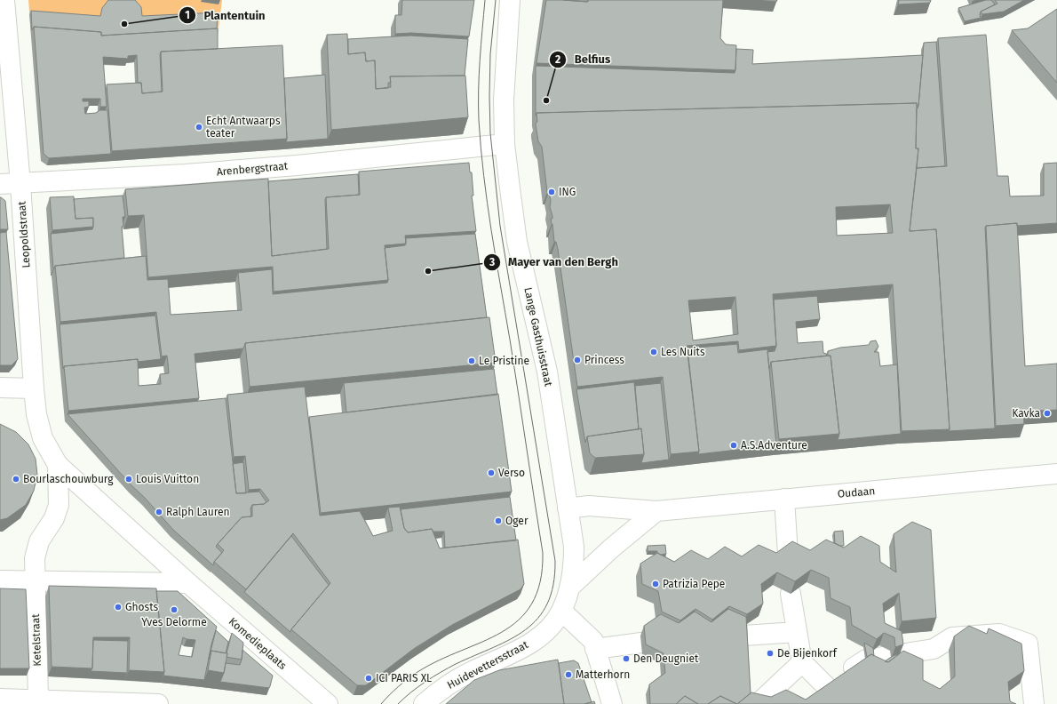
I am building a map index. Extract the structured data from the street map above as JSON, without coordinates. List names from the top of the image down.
{
  "streets": {
    "street": [
      "Arenbergstraat",
      "Leopoldstraat",
      "Lange Gasthuisstraat",
      "Oudaan",
      "Ketelstraat",
      "Komedieplaats",
      "Huidevettersstraat"
    ]
  },
  "crossings": [
    ["Arenbergstraat", "Leopoldstraat"],
    ["Arenbergstraat", "Lange Gasthuisstraat"],
    ["Leopoldstraat", "Ketelstraat"],
    ["Leopoldstraat", "Komedieplaats"],
    ["Lange Gasthuisstraat", "Oudaan"],
    ["Lange Gasthuisstraat", "Huidevettersstraat"],
    ["Ketelstraat", "Komedieplaats"]
  ],
  "places": [
    "Plantentuin",
    "Belfius",
    "Echt Antwaarps teater",
    "ING",
    "Mayer van den Bergh",
    "Les Nuits",
    "Princess",
    "Le Pristine",
    "Kavka",
    "A.S.Adventure",
    "Verso",
    "Bourlaschouwburg",
    "Louis Vuitton",
    "Ralph Lauren",
    "Oger",
    "Patrizia Pepe",
    "Ghosts",
    "Yves Delorme",
    "De Bijenkorf",
    "Den Deugniet",
    "Matterhorn",
    "ICI PARIS XL"
  ]
}
